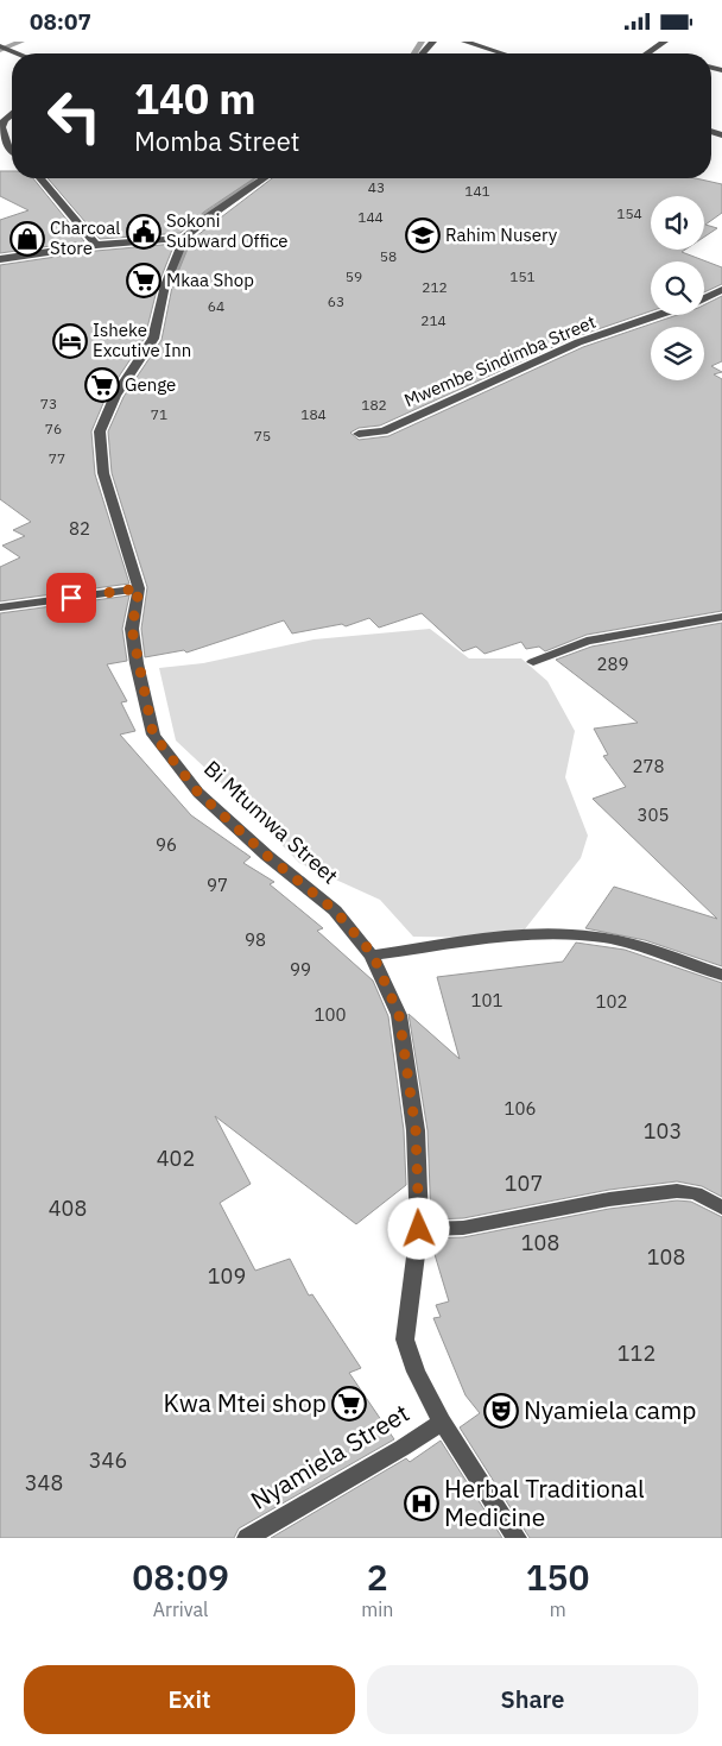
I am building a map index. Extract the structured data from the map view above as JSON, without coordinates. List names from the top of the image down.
{
  "streets": {
    "street": ["Mwembe Sindimba Street", "Bi Mtumwa Street", "Nyamiela Street"]
  },
  "crossings": [
    ["Bi Mtumwa Street", "Nyamiela Street"]
  ],
  "places": {
    "public building": ["Sokoni Subward Office"],
    "school or university": ["Rahim Nusery"],
    "shop": ["Charcoal Store"],
    "supermarket": ["Mkaa Shop", "Genge", "Kwa Mtei shop"],
    "hotel": ["Isheke Excutive Inn"],
    "theatre": ["Nyamiela camp"],
    "hospital": ["Herbal Traditional Medicine"]
  },
  "house_numbers": [
    "43",
    "141",
    "154",
    "144",
    "58",
    "59",
    "151",
    "212",
    "63",
    "64",
    "214",
    "73",
    "182",
    "71",
    "184",
    "76",
    "75",
    "77",
    "82",
    "289",
    "278",
    "305",
    "96",
    "97",
    "98",
    "99",
    "101",
    "102",
    "100",
    "106",
    "103",
    "402",
    "107",
    "408",
    "108",
    "108",
    "109",
    "112",
    "346",
    "348"
  ],
  "page": {
    "status": "08:07",
    "turn": ["140 m", "Momba Street"],
    "eta": [
      "08:09",
      "Arrival",
      "2",
      "min",
      "150",
      "m"
    ],
    "buttons": ["Exit", "Share"]
  }
}
